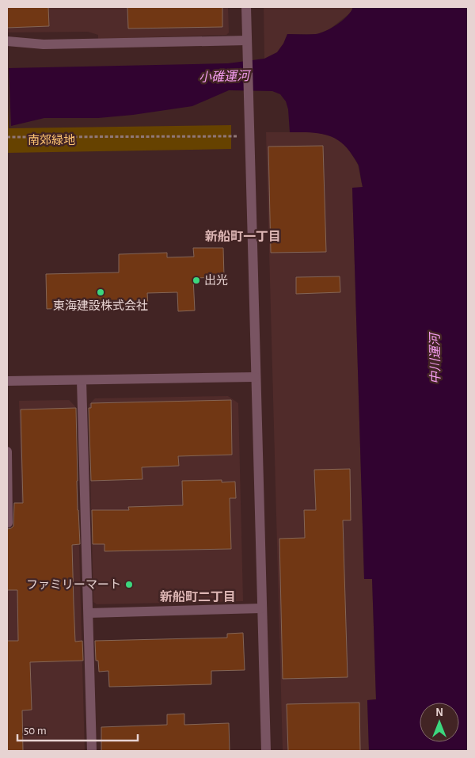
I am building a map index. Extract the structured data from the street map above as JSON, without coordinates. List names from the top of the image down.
{
  "districts": ["新船町一丁目", "新船町二丁目"],
  "water": ["小碓運河", "中川運河"],
  "parks": ["南郊緑地"],
  "places": ["出光", "東海建設株式会社", "ファミリーマート"],
  "scale_bar": "50 m",
  "north": "top"
}
